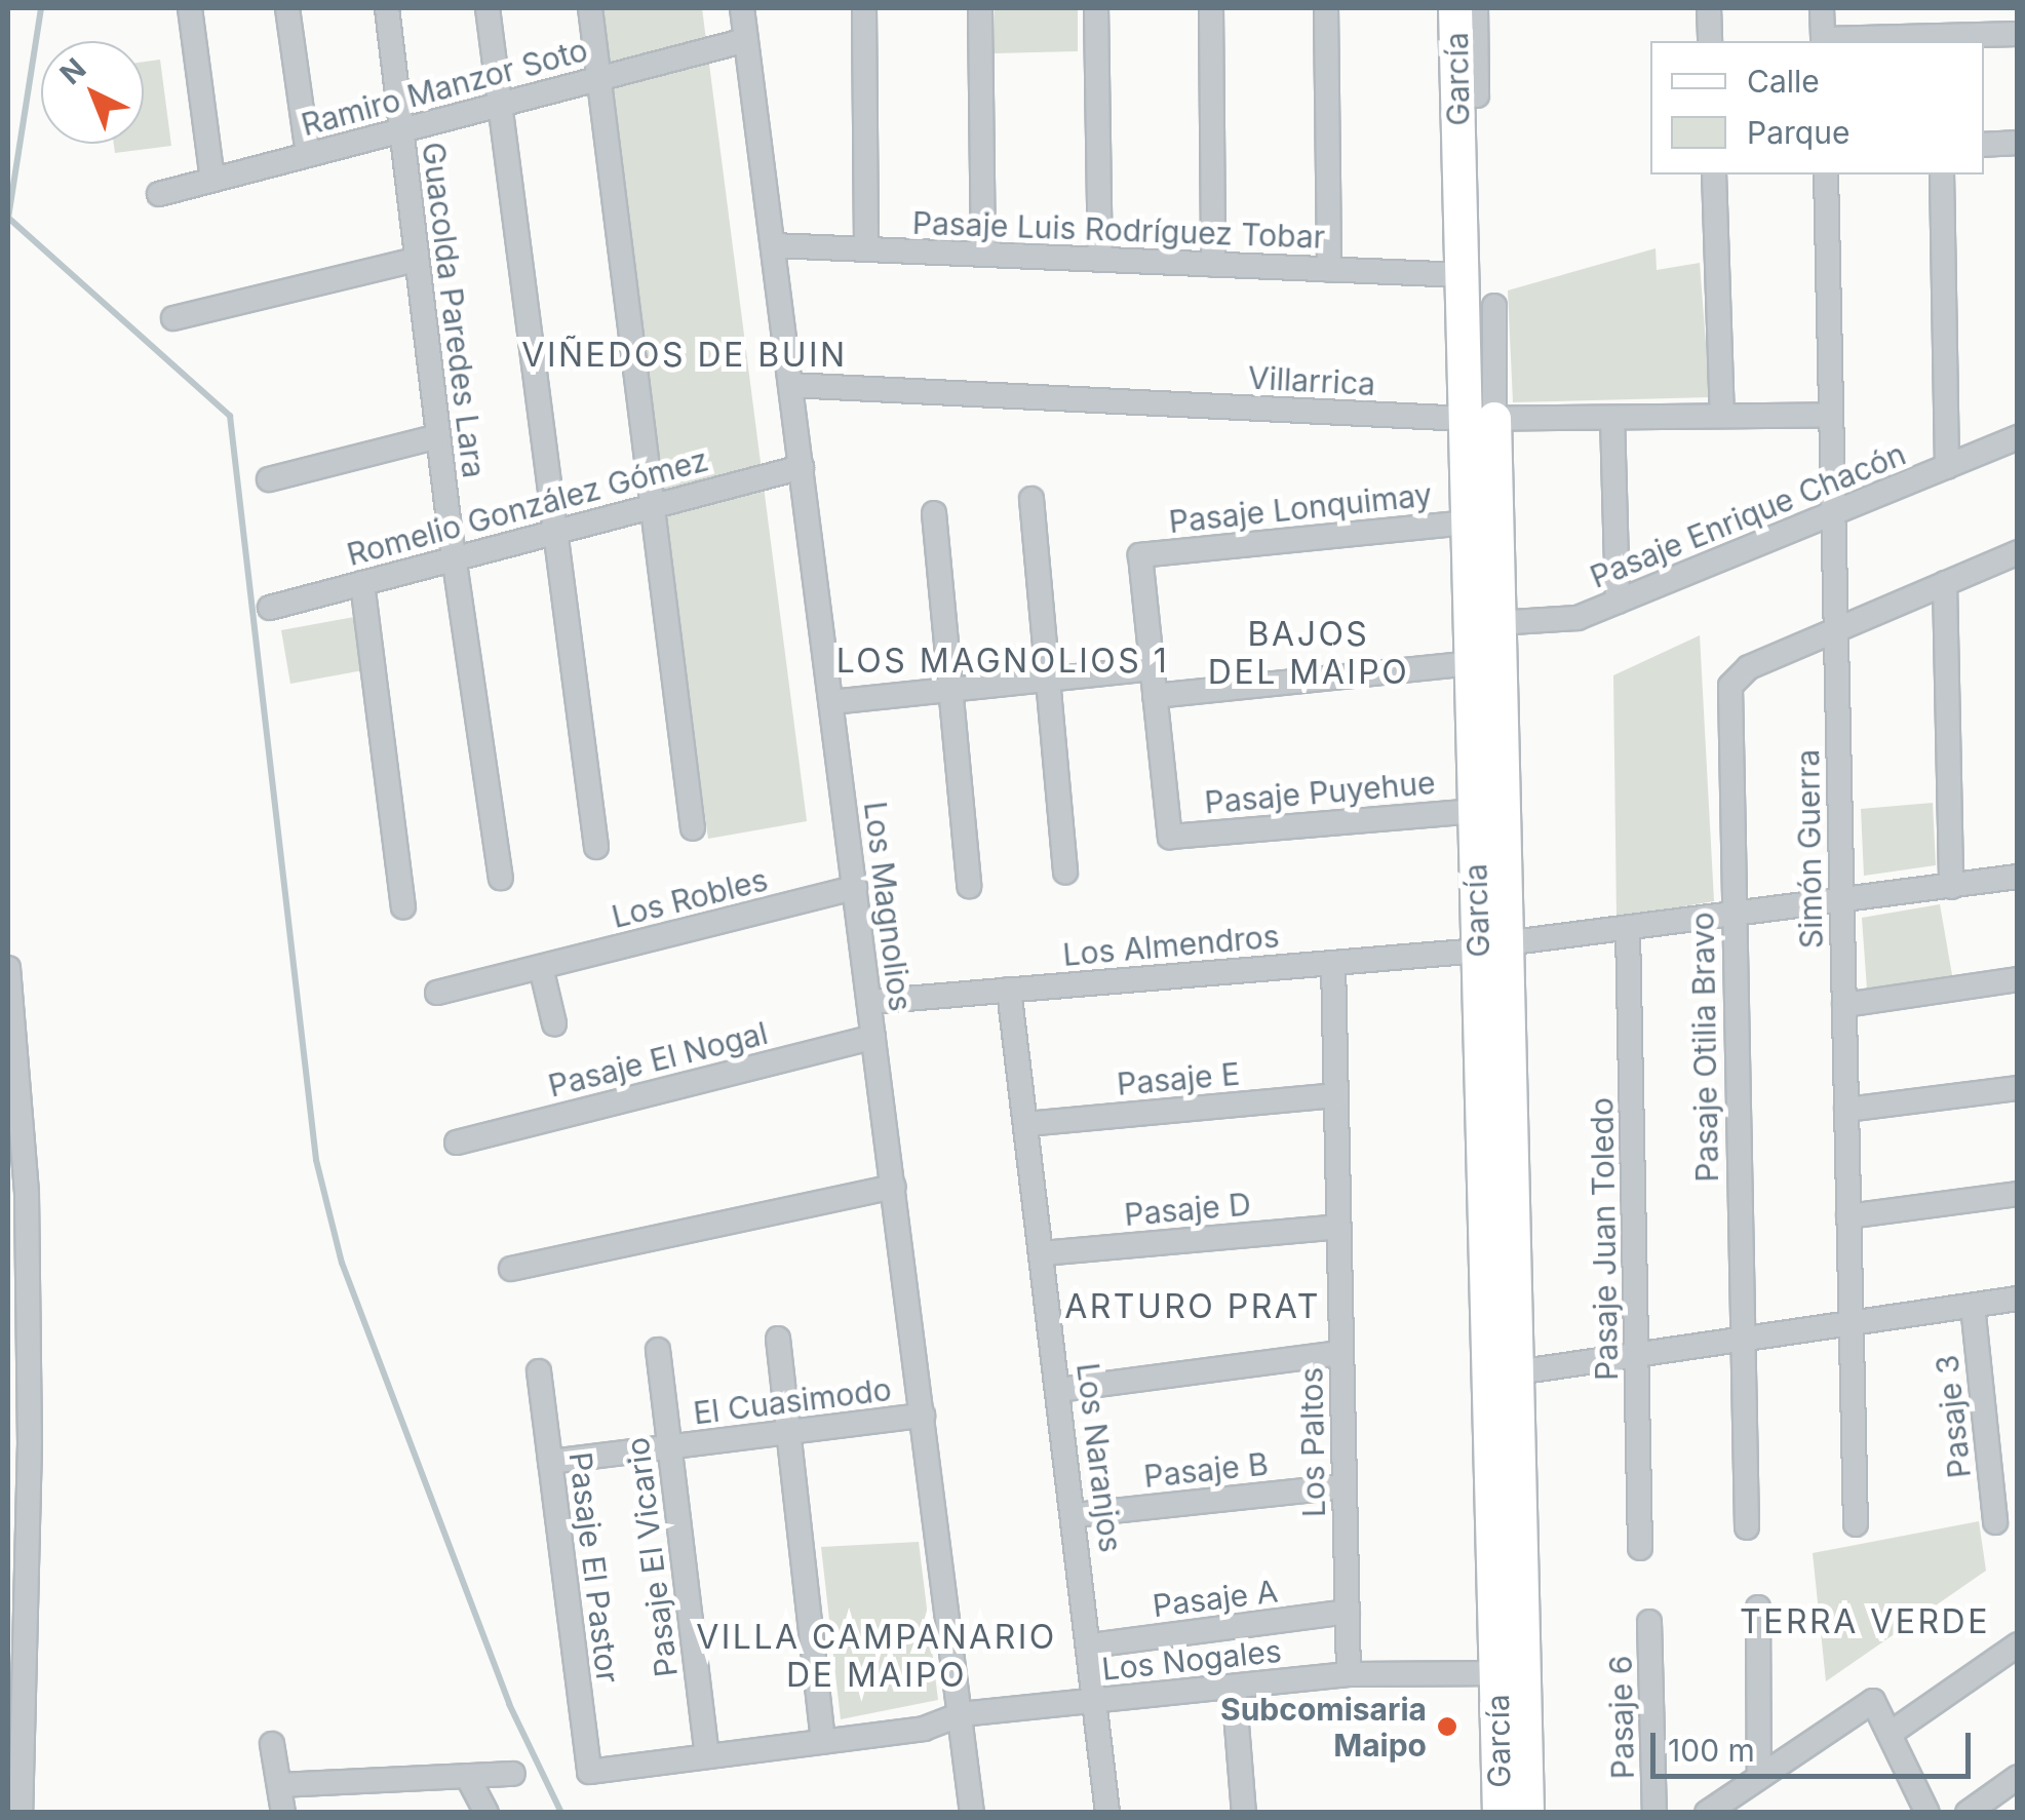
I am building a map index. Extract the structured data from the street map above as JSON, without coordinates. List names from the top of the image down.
{
  "streets": {
    "street": [
      "García",
      "Ramiro Manzor Soto",
      "Pasaje Luis Rodríguez Tobar",
      "Guacolda Paredes Lara",
      "Villarrica",
      "Romelio González Gómez",
      "Pasaje Lonquimay",
      "Pasaje Enrique Chacón",
      "Pasaje Puyehue",
      "Simón Guerra",
      "Los Robles",
      "Los Magnolios",
      "Los Almendros",
      "Pasaje Otilia Bravo",
      "Pasaje El Nogal",
      "Pasaje E",
      "Pasaje D",
      "Pasaje Juan Toledo",
      "El Cuasimodo",
      "Pasaje 3",
      "Los Paltos",
      "Los Naranjos",
      "Pasaje B",
      "Pasaje El Vicario",
      "Pasaje El Pastor",
      "Pasaje A",
      "Los Nogales",
      "Pasaje 6"
    ]
  },
  "crossings": [
    ["García", "Pasaje Luis Rodríguez Tobar"],
    ["García", "Villarrica"],
    ["García", "Pasaje Lonquimay"],
    ["García", "Pasaje Enrique Chacón"],
    ["García", "Pasaje Puyehue"],
    ["García", "Los Almendros"],
    ["García", "Los Nogales"],
    ["Ramiro Manzor Soto", "Guacolda Paredes Lara"],
    ["Ramiro Manzor Soto", "Los Magnolios"],
    ["Pasaje Luis Rodríguez Tobar", "Los Magnolios"],
    ["Guacolda Paredes Lara", "Romelio González Gómez"],
    ["Villarrica", "Simón Guerra"],
    ["Villarrica", "Los Magnolios"],
    ["Romelio González Gómez", "Los Magnolios"],
    ["Pasaje Enrique Chacón", "Simón Guerra"],
    ["Simón Guerra", "Los Almendros"],
    ["Simón Guerra", "Pasaje Otilia Bravo"],
    ["Los Robles", "Los Magnolios"],
    ["Los Magnolios", "Los Almendros"],
    ["Los Magnolios", "Pasaje El Nogal"],
    ["Los Magnolios", "El Cuasimodo"],
    ["Los Magnolios", "Los Nogales"],
    ["Los Almendros", "Pasaje Otilia Bravo"],
    ["Los Almendros", "Pasaje Juan Toledo"],
    ["Los Almendros", "Los Paltos"],
    ["Los Almendros", "Los Naranjos"],
    ["Pasaje E", "Los Paltos"],
    ["Pasaje E", "Los Naranjos"],
    ["Pasaje D", "Los Paltos"],
    ["Pasaje D", "Los Naranjos"],
    ["El Cuasimodo", "Pasaje El Vicario"],
    ["El Cuasimodo", "Pasaje El Pastor"],
    ["Los Paltos", "Pasaje B"],
    ["Los Paltos", "Pasaje A"],
    ["Los Paltos", "Los Nogales"],
    ["Los Naranjos", "Pasaje B"],
    ["Los Naranjos", "Pasaje A"],
    ["Los Naranjos", "Los Nogales"],
    ["Pasaje El Vicario", "Los Nogales"],
    ["Pasaje El Pastor", "Los Nogales"]
  ],
  "districts": [
    "VIÑEDOS DE BUIN",
    "BAJOS DEL MAIPO",
    "LOS MAGNOLIOS 1",
    "ARTURO PRAT",
    "TERRA VERDE",
    "VILLA CAMPANARIO DE MAIPO"
  ],
  "places": ["Subcomisaria Maipo"],
  "legend": ["Calle", "Parque"],
  "scale_bar": "100 m",
  "north": "top left"
}
